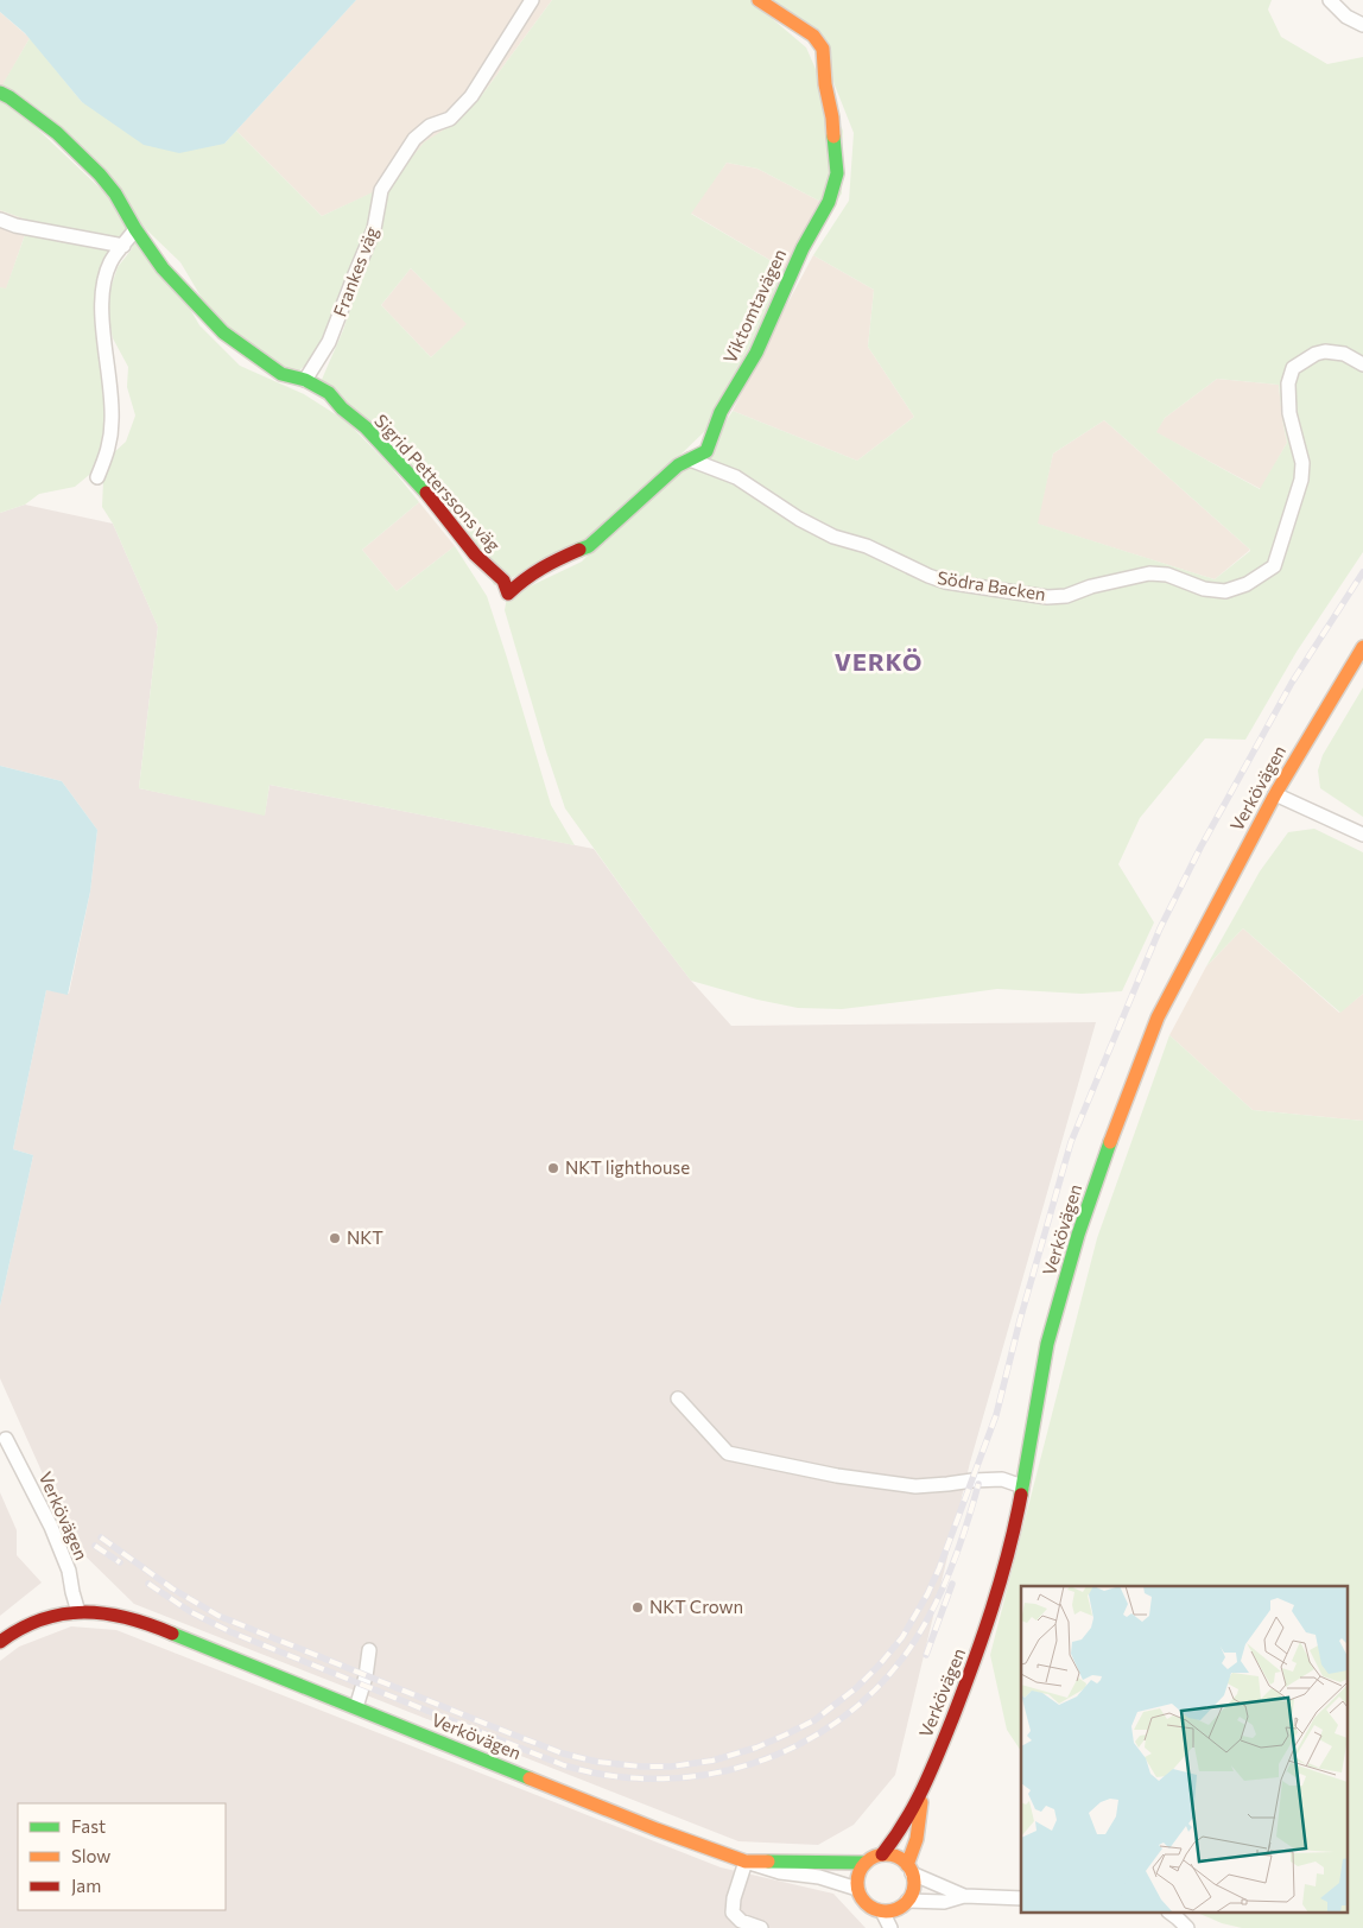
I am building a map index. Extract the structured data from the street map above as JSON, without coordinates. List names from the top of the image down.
{
  "streets": {
    "street": [
      "Frankes väg",
      "Viktomtavägen",
      "Sigrid Petterssons väg",
      "Södra Backen",
      "Verkövägen"
    ]
  },
  "crossings": [
    ["Frankes väg", "Sigrid Petterssons väg"],
    ["Viktomtavägen", "Sigrid Petterssons väg"],
    ["Viktomtavägen", "Södra Backen"]
  ],
  "districts": ["VERKÖ"],
  "places": ["NKT lighthouse", "NKT", "NKT Crown"],
  "legend": ["Fast", "Slow", "Jam"]
}
